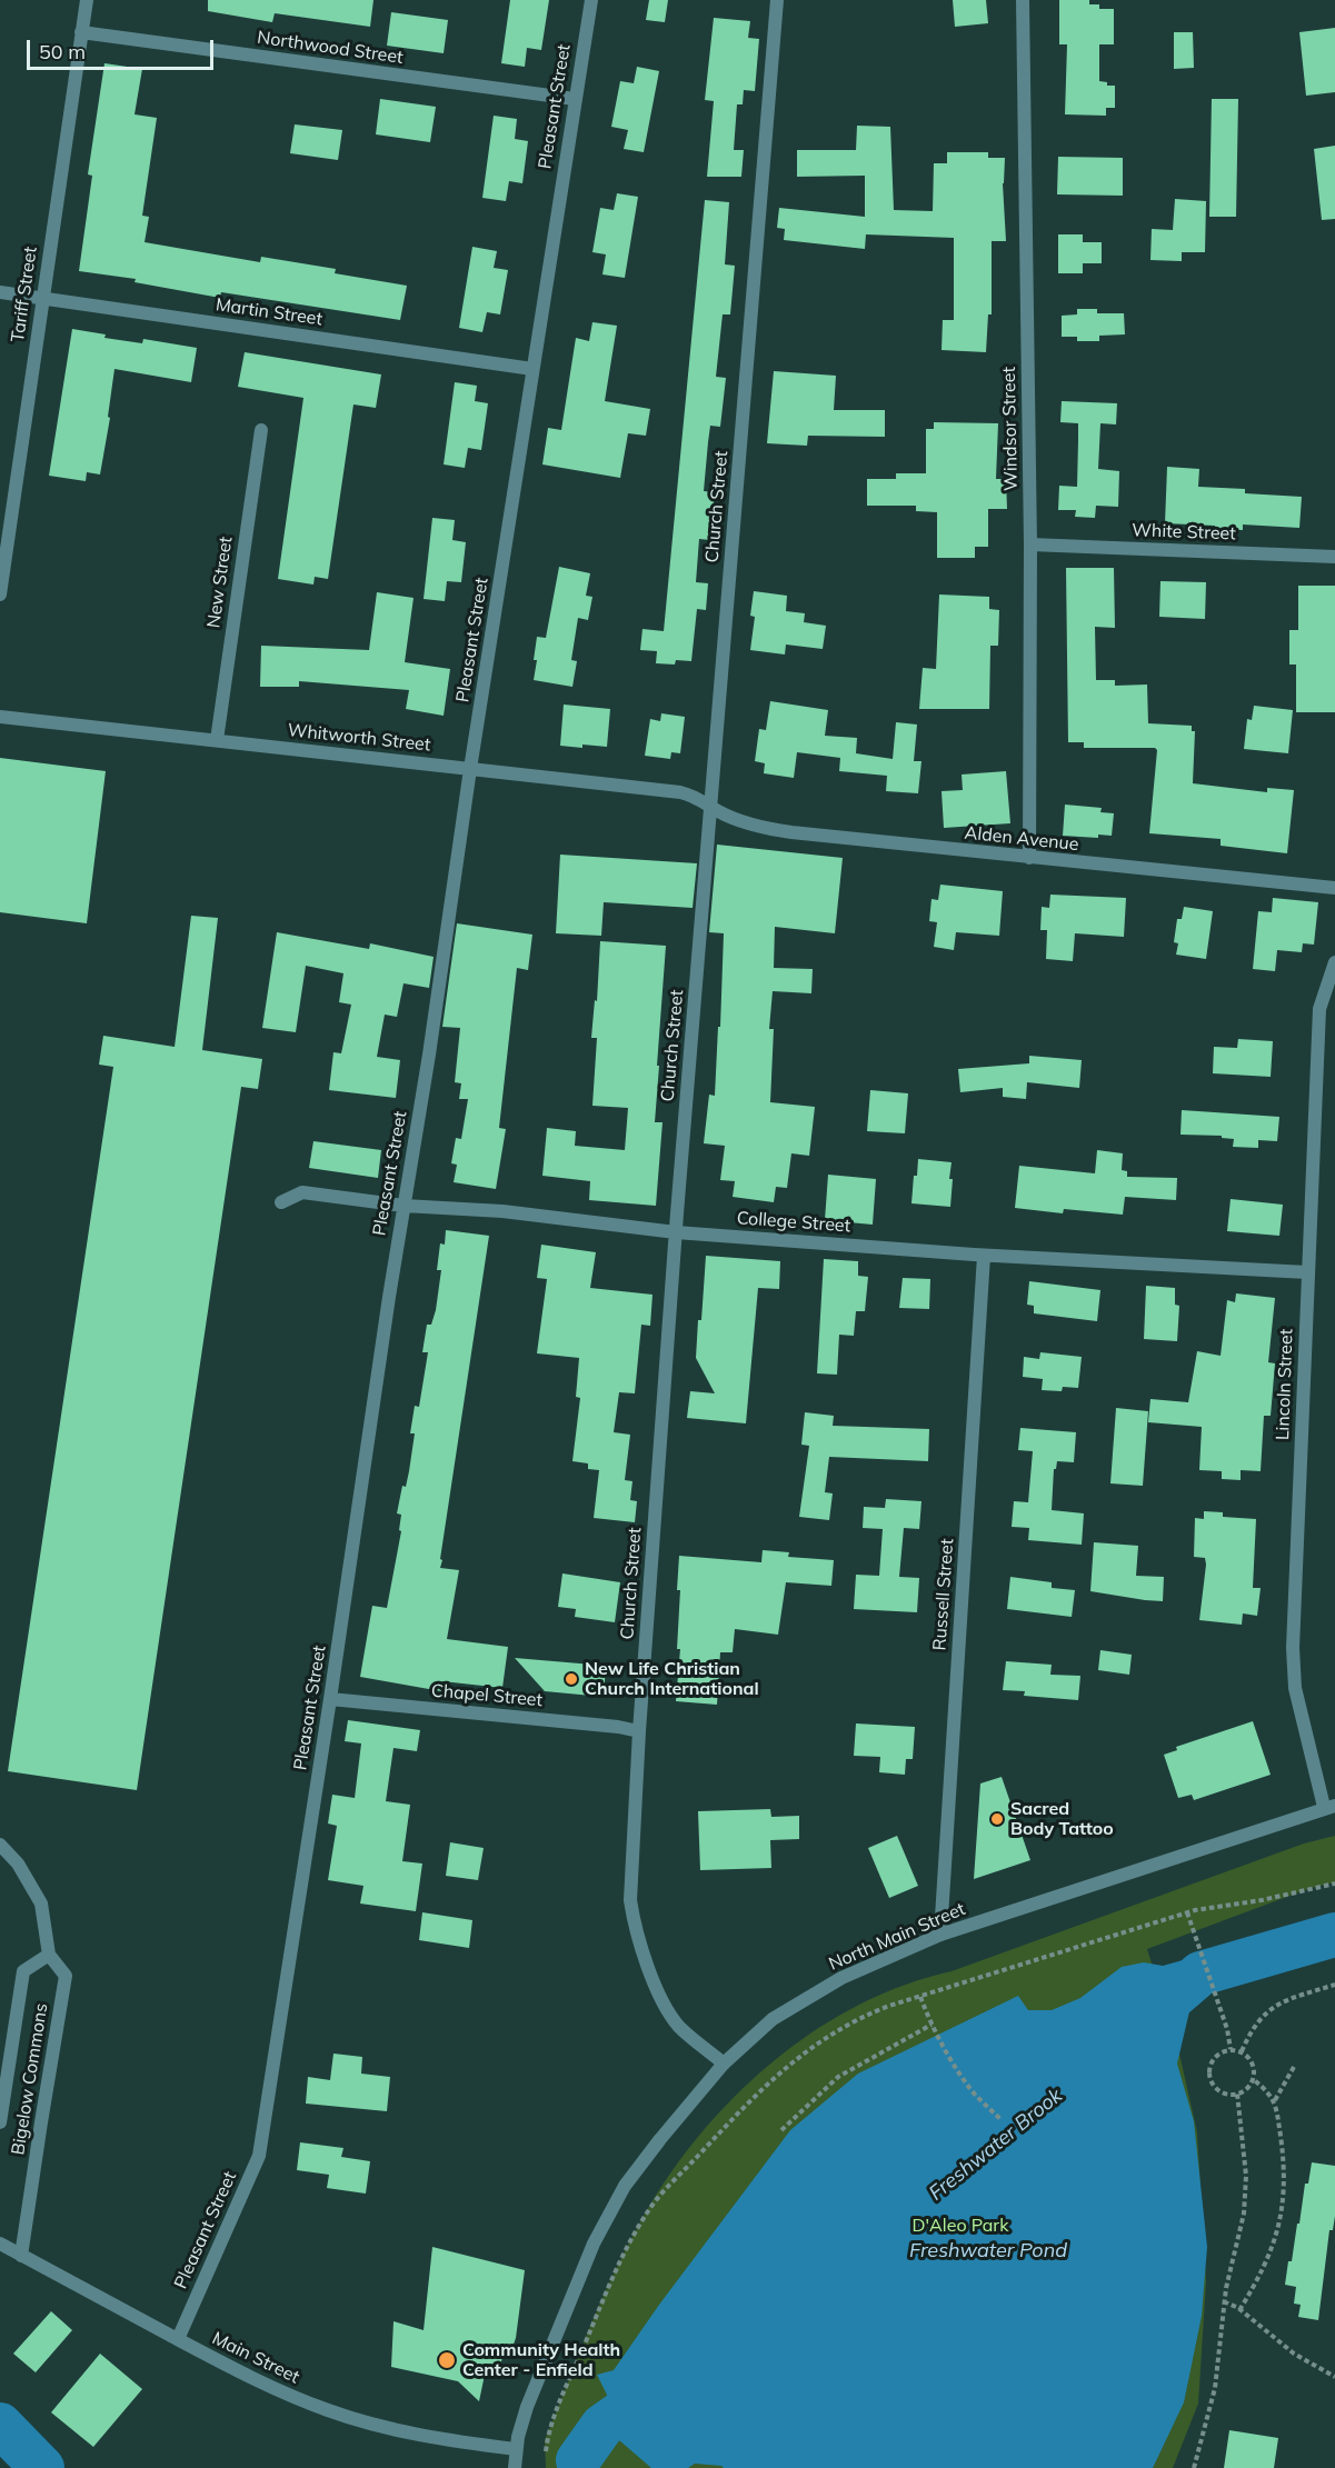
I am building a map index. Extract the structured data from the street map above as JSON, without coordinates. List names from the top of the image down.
{
  "streets": {
    "street": [
      "Northwood Street",
      "Pleasant Street",
      "Tariff Street",
      "Martin Street",
      "Windsor Street",
      "Church Street",
      "White Street",
      "New Street",
      "Whitworth Street",
      "Alden Avenue",
      "College Street",
      "Lincoln Street",
      "Russell Street",
      "Chapel Street",
      "North Main Street",
      "Bigelow Commons",
      "Main Street"
    ]
  },
  "crossings": [
    ["Northwood Street", "Pleasant Street"],
    ["Northwood Street", "Tariff Street"],
    ["Pleasant Street", "Martin Street"],
    ["Pleasant Street", "Whitworth Street"],
    ["Pleasant Street", "College Street"],
    ["Pleasant Street", "Chapel Street"],
    ["Pleasant Street", "Main Street"],
    ["Tariff Street", "Martin Street"],
    ["Windsor Street", "White Street"],
    ["Windsor Street", "Alden Avenue"],
    ["Church Street", "Whitworth Street"],
    ["Church Street", "Alden Avenue"],
    ["Church Street", "College Street"],
    ["Church Street", "Chapel Street"],
    ["Church Street", "North Main Street"],
    ["New Street", "Whitworth Street"],
    ["Whitworth Street", "Alden Avenue"],
    ["College Street", "Lincoln Street"],
    ["College Street", "Russell Street"],
    ["Lincoln Street", "North Main Street"],
    ["Russell Street", "North Main Street"],
    ["North Main Street", "Main Street"],
    ["Bigelow Commons", "Main Street"]
  ],
  "water": ["Freshwater Brook", "Freshwater Pond"],
  "parks": ["D'Aleo Park"],
  "places": ["New Life Christian Church International", "Sacred Body Tattoo", "Community Health Center - Enfield"],
  "scale_bar": "50 m"
}
